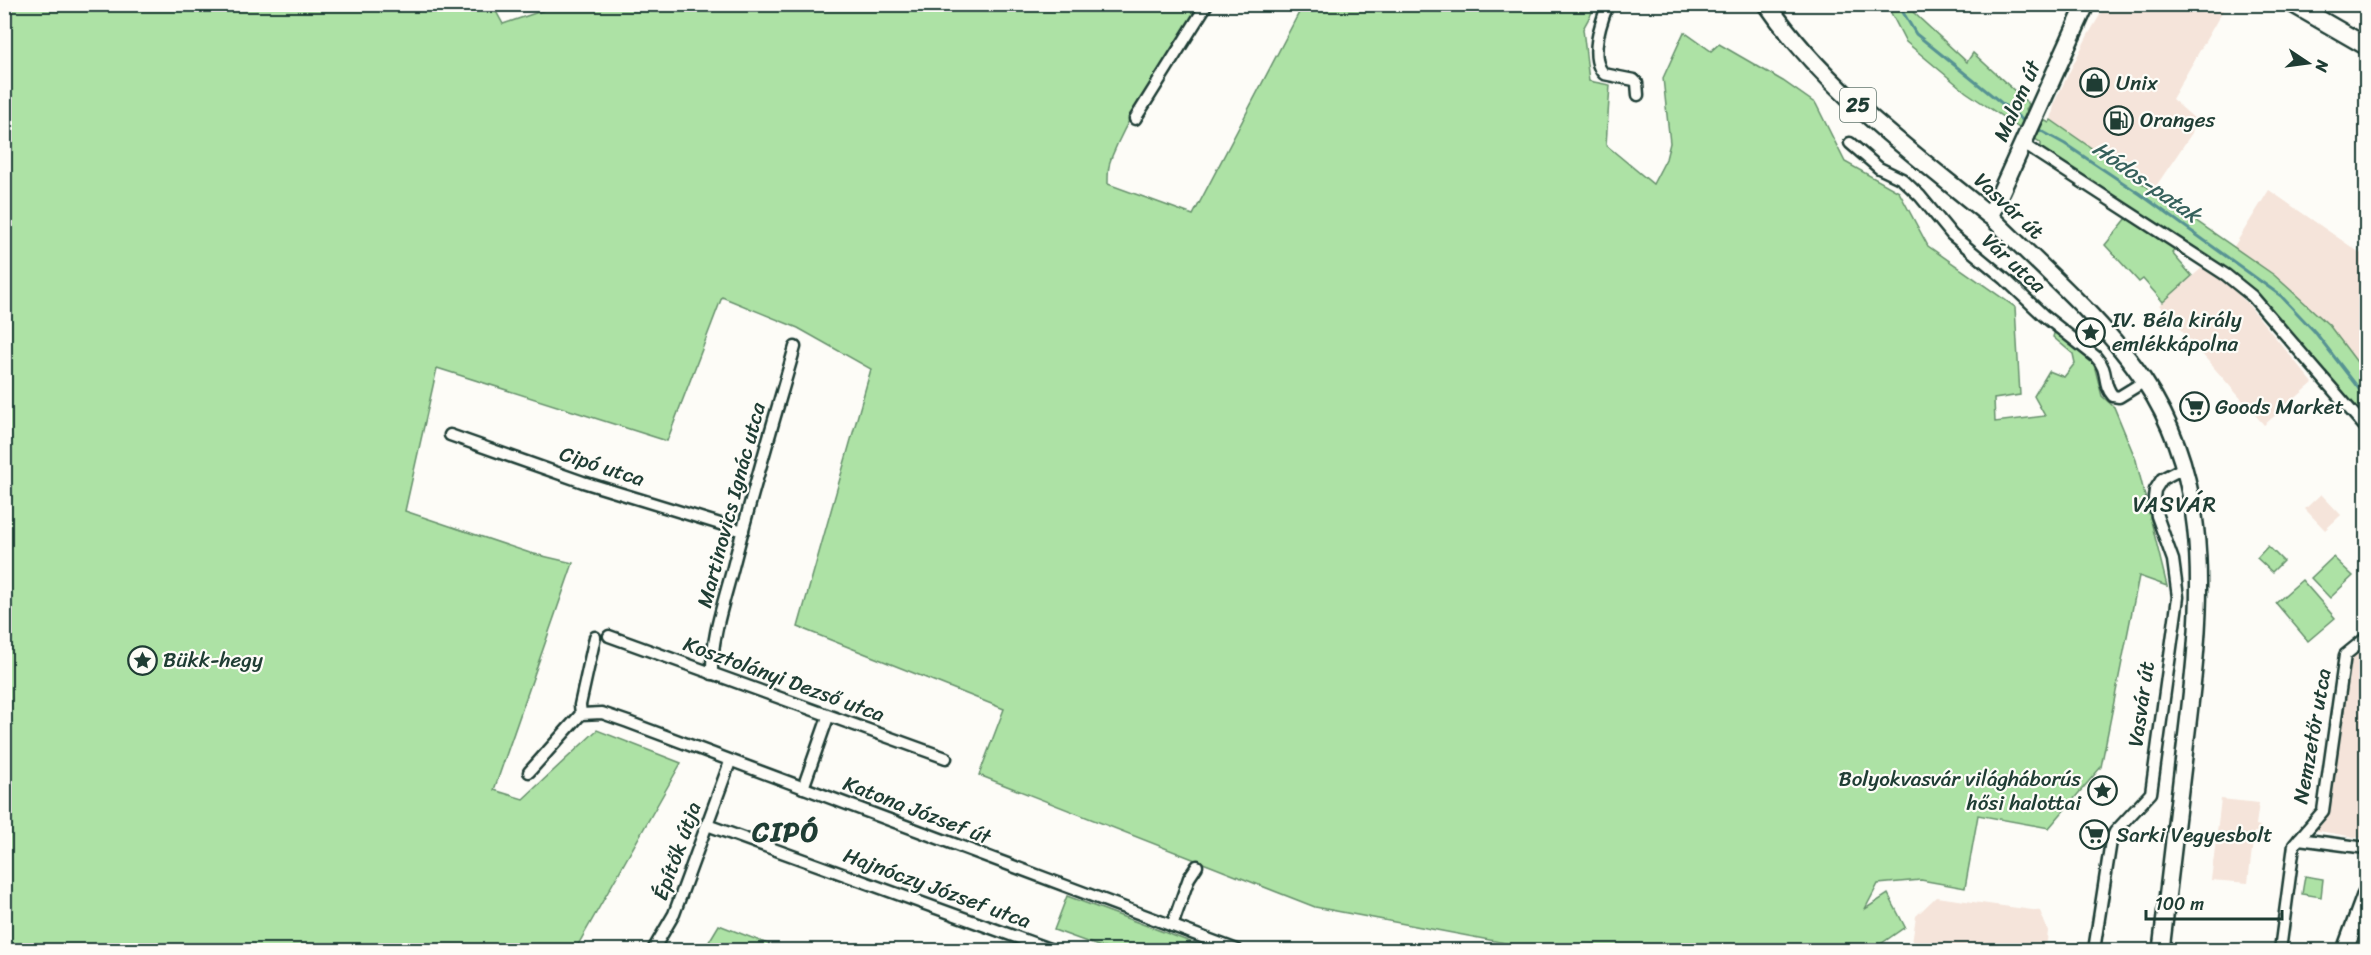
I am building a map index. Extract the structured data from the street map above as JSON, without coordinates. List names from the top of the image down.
{
  "streets": {
    "main road": ["Malom út", "25", "Vasvár út"],
    "street": [
      "Vár utca",
      "Cipó utca",
      "Martinovics Ignác utca",
      "Kosztolányi Dezső utca",
      "Nemzetőr utca",
      "Katona József út",
      "Építők útja",
      "Hajnóczy József utca"
    ]
  },
  "crossings": [
    ["Malom út", "25"],
    ["Malom út", "Vasvár út"],
    ["25", "Vasvár út"],
    ["Vasvár út", "Vár utca"],
    ["Cipó utca", "Martinovics Ignác utca"],
    ["Martinovics Ignác utca", "Kosztolányi Dezső utca"],
    ["Katona József út", "Építők útja"],
    ["Építők útja", "Hajnóczy József utca"]
  ],
  "districts": ["VASVÁR", "CIPÓ"],
  "water": ["Hódos-patak"],
  "places": {
    "shop": ["Unix"],
    "fuel station": ["Oranges"],
    "place": ["IV. Béla király emlékkápolna", "Bükk-hegy", "Bolyokvasvár világháborús hősi halottai"],
    "supermarket": ["Goods Market", "Sarki Vegyesbolt"]
  },
  "scale_bar": "100 m",
  "north": "right"
}
